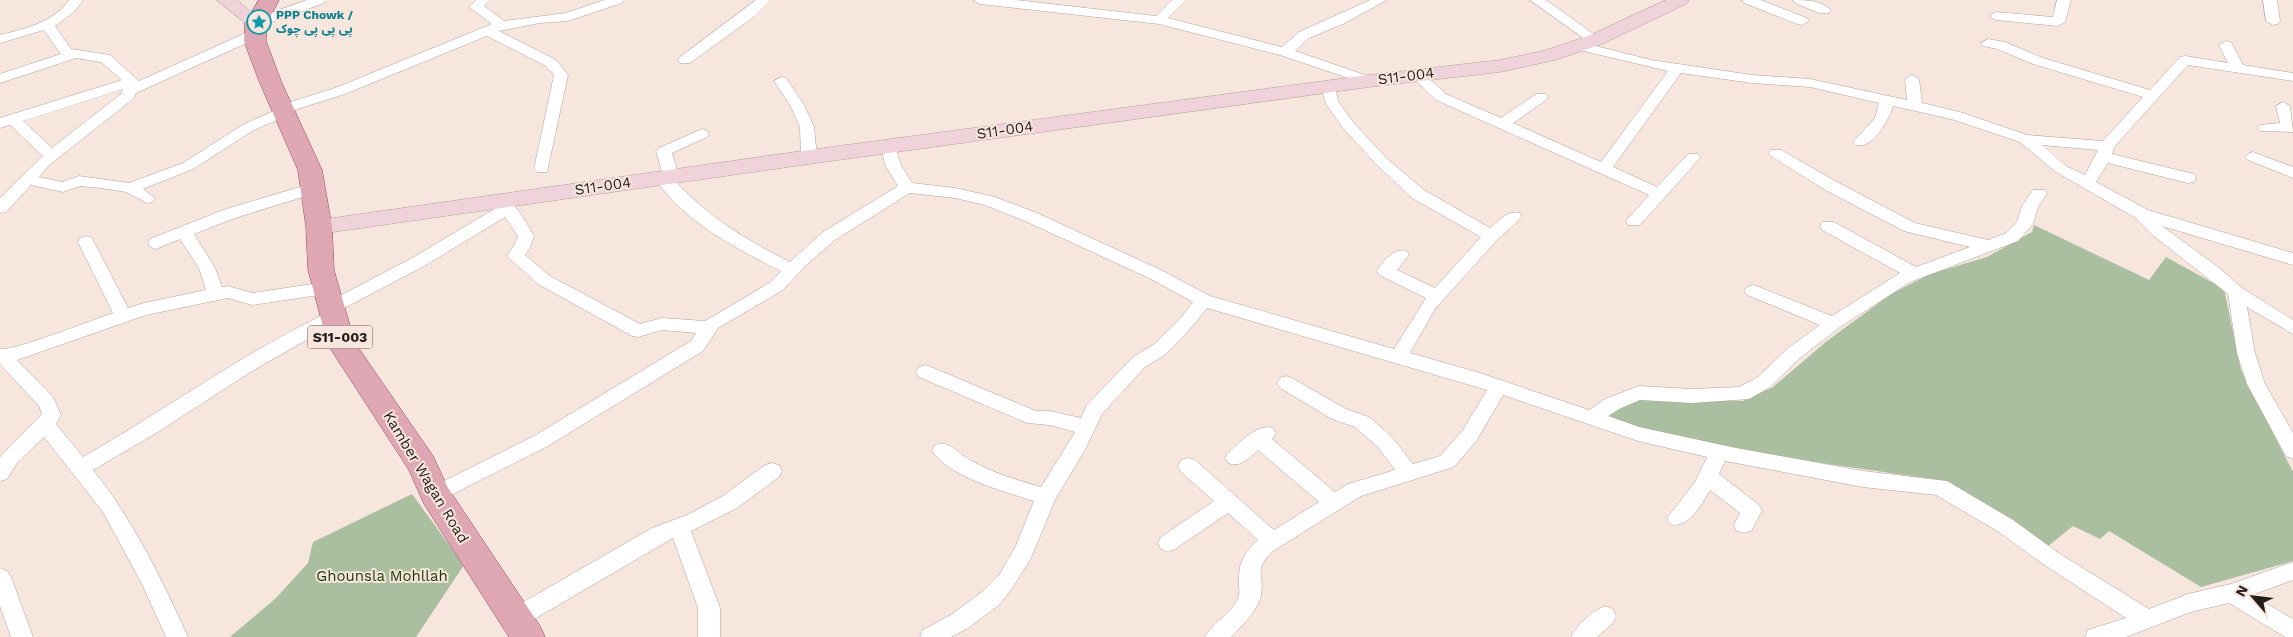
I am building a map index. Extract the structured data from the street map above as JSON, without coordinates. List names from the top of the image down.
{
  "streets": {
    "main road": ["S11-003", "Kamber Wagan Road"],
    "street": ["S11-004"]
  },
  "crossings": [
    ["S11-004", "Kamber Wagan Road"]
  ],
  "parks": ["Ghounsla Mohllah"],
  "places": {
    "place": ["PPP Chowk / پی پی پی چوک"]
  },
  "north": "top left"
}
